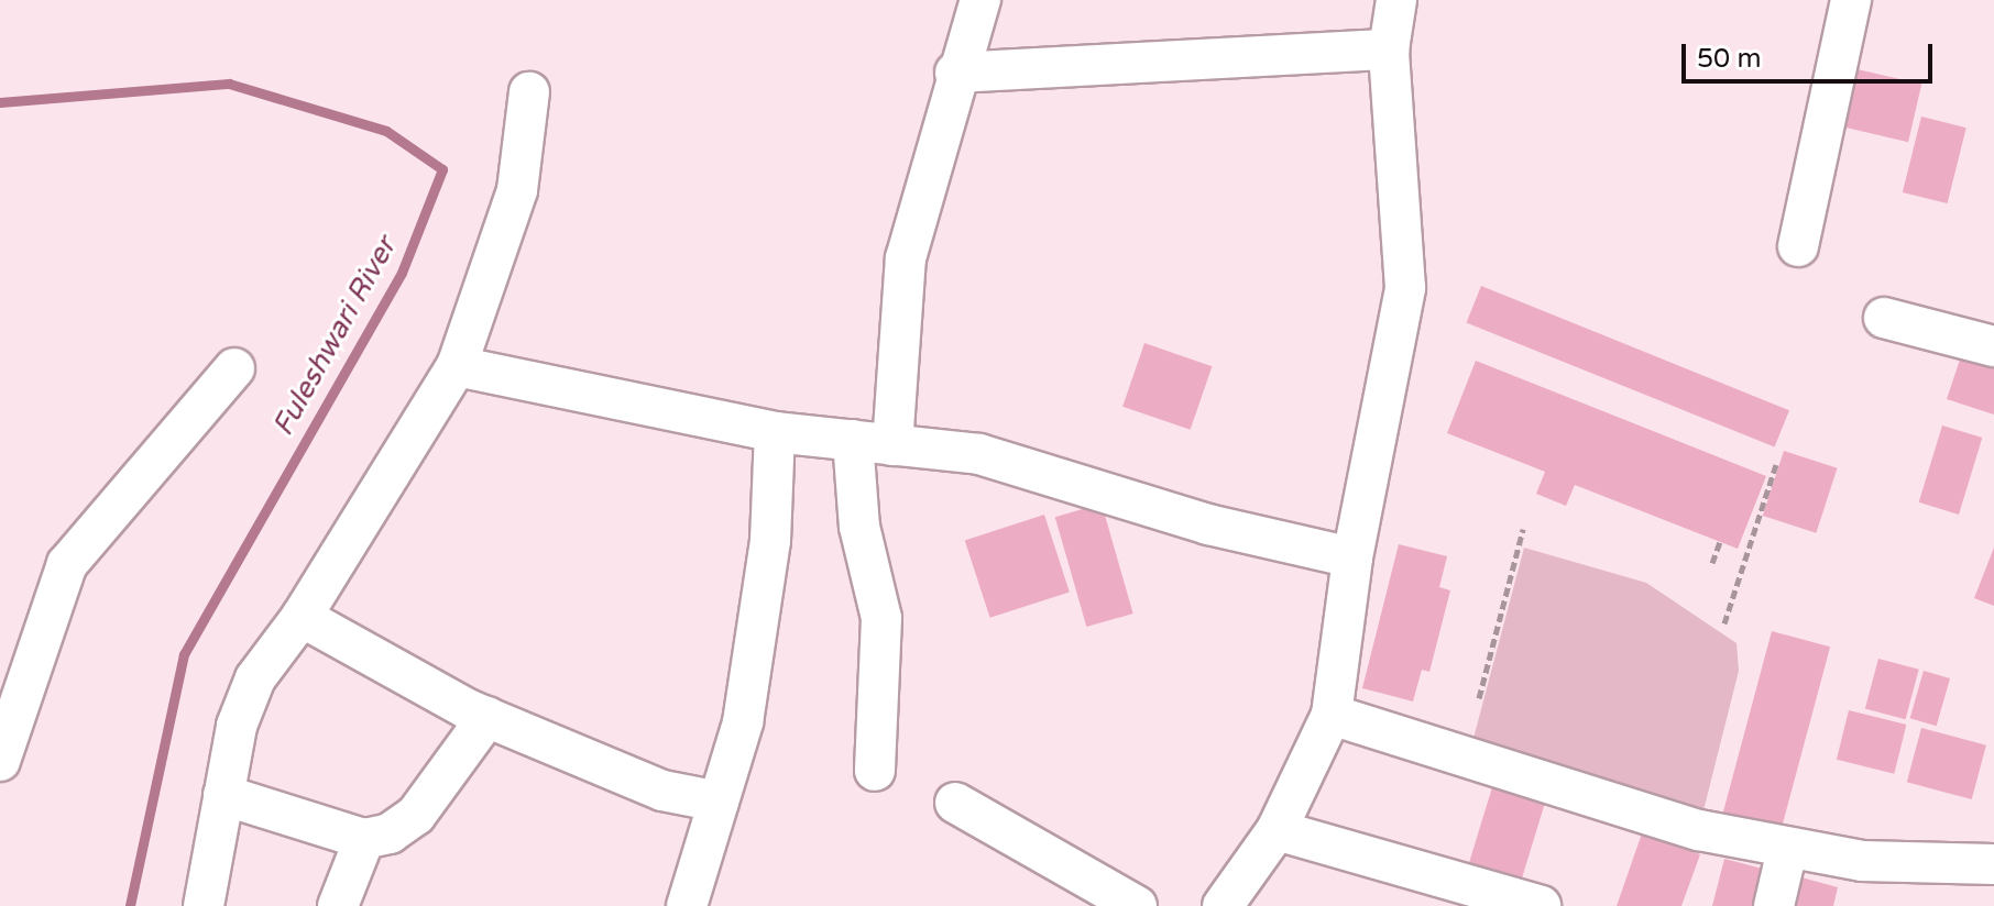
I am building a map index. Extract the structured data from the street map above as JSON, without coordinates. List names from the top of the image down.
{
  "water": ["Fuleshwari River"],
  "scale_bar": "50 m"
}
